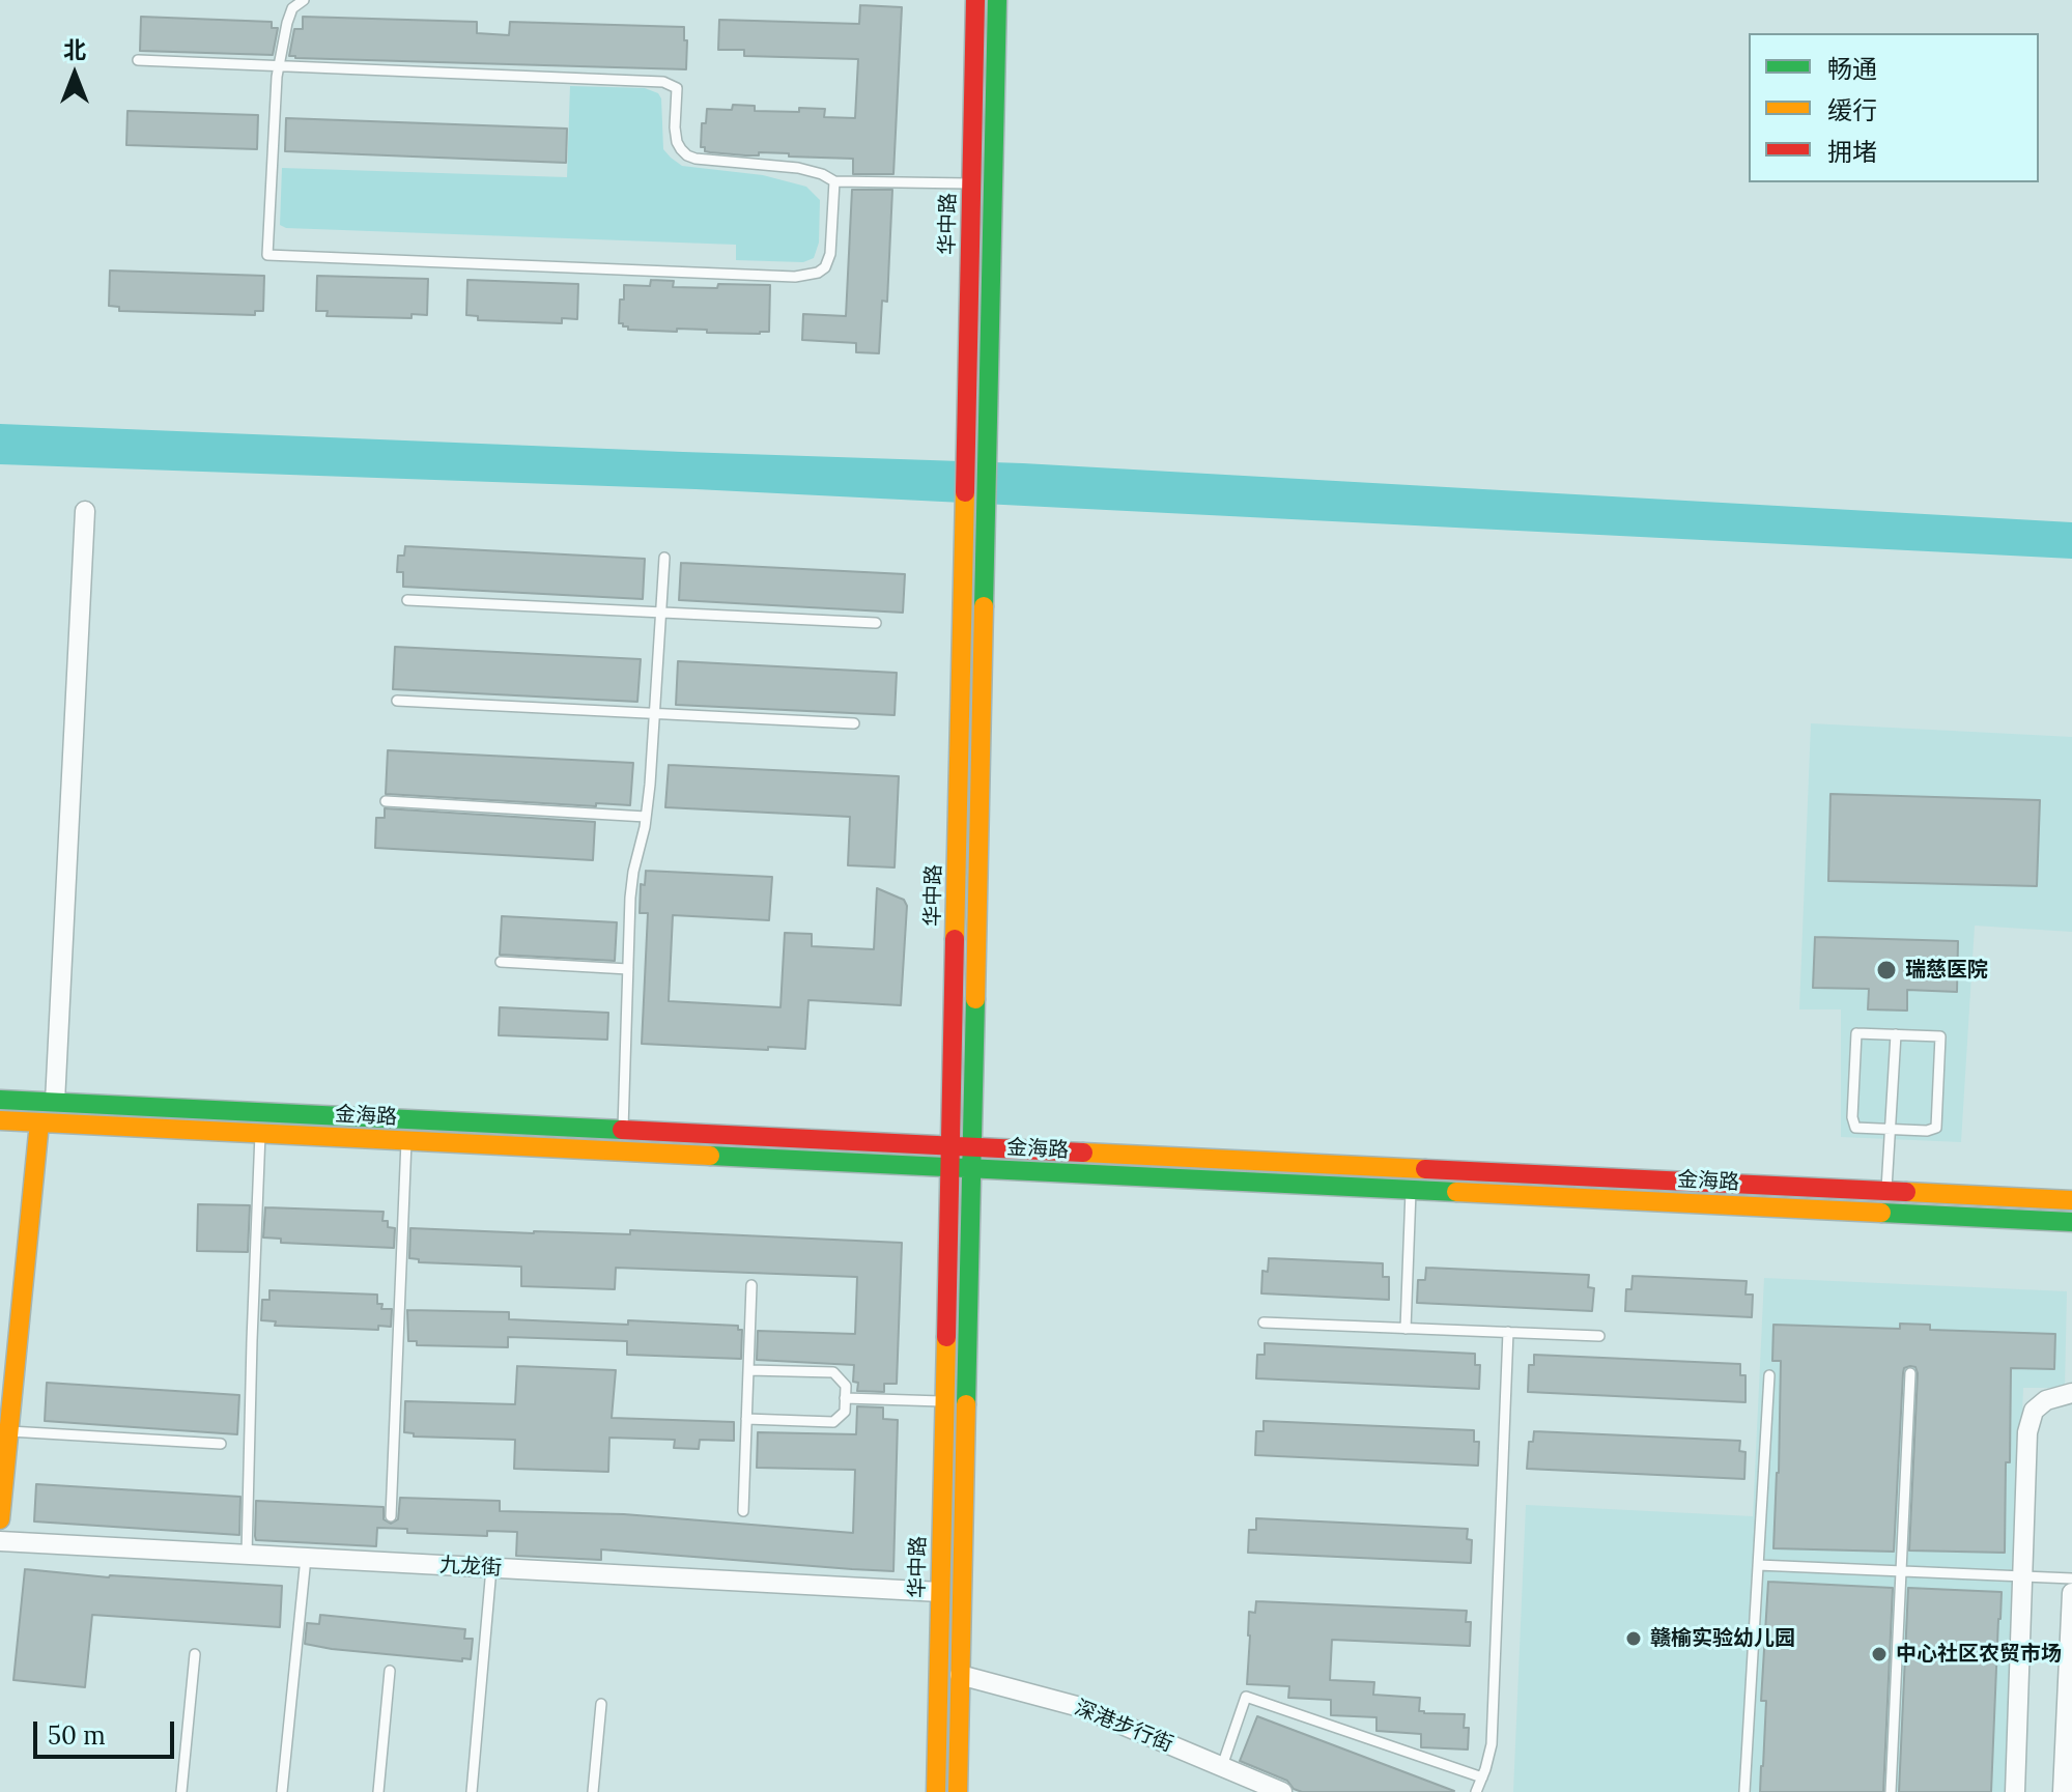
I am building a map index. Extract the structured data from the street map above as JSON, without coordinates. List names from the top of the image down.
{
  "streets": {
    "main road": ["华中路", "金海路"],
    "street": ["九龙街", "深港步行街"]
  },
  "crossings": [
    ["华中路", "金海路"],
    ["华中路", "九龙街"]
  ],
  "places": ["瑞慈医院", "赣榆实验幼儿园", "中心社区农贸市场"],
  "legend": ["畅通", "缓行", "拥堵"],
  "scale_bar": "50 m",
  "north": "top"
}
